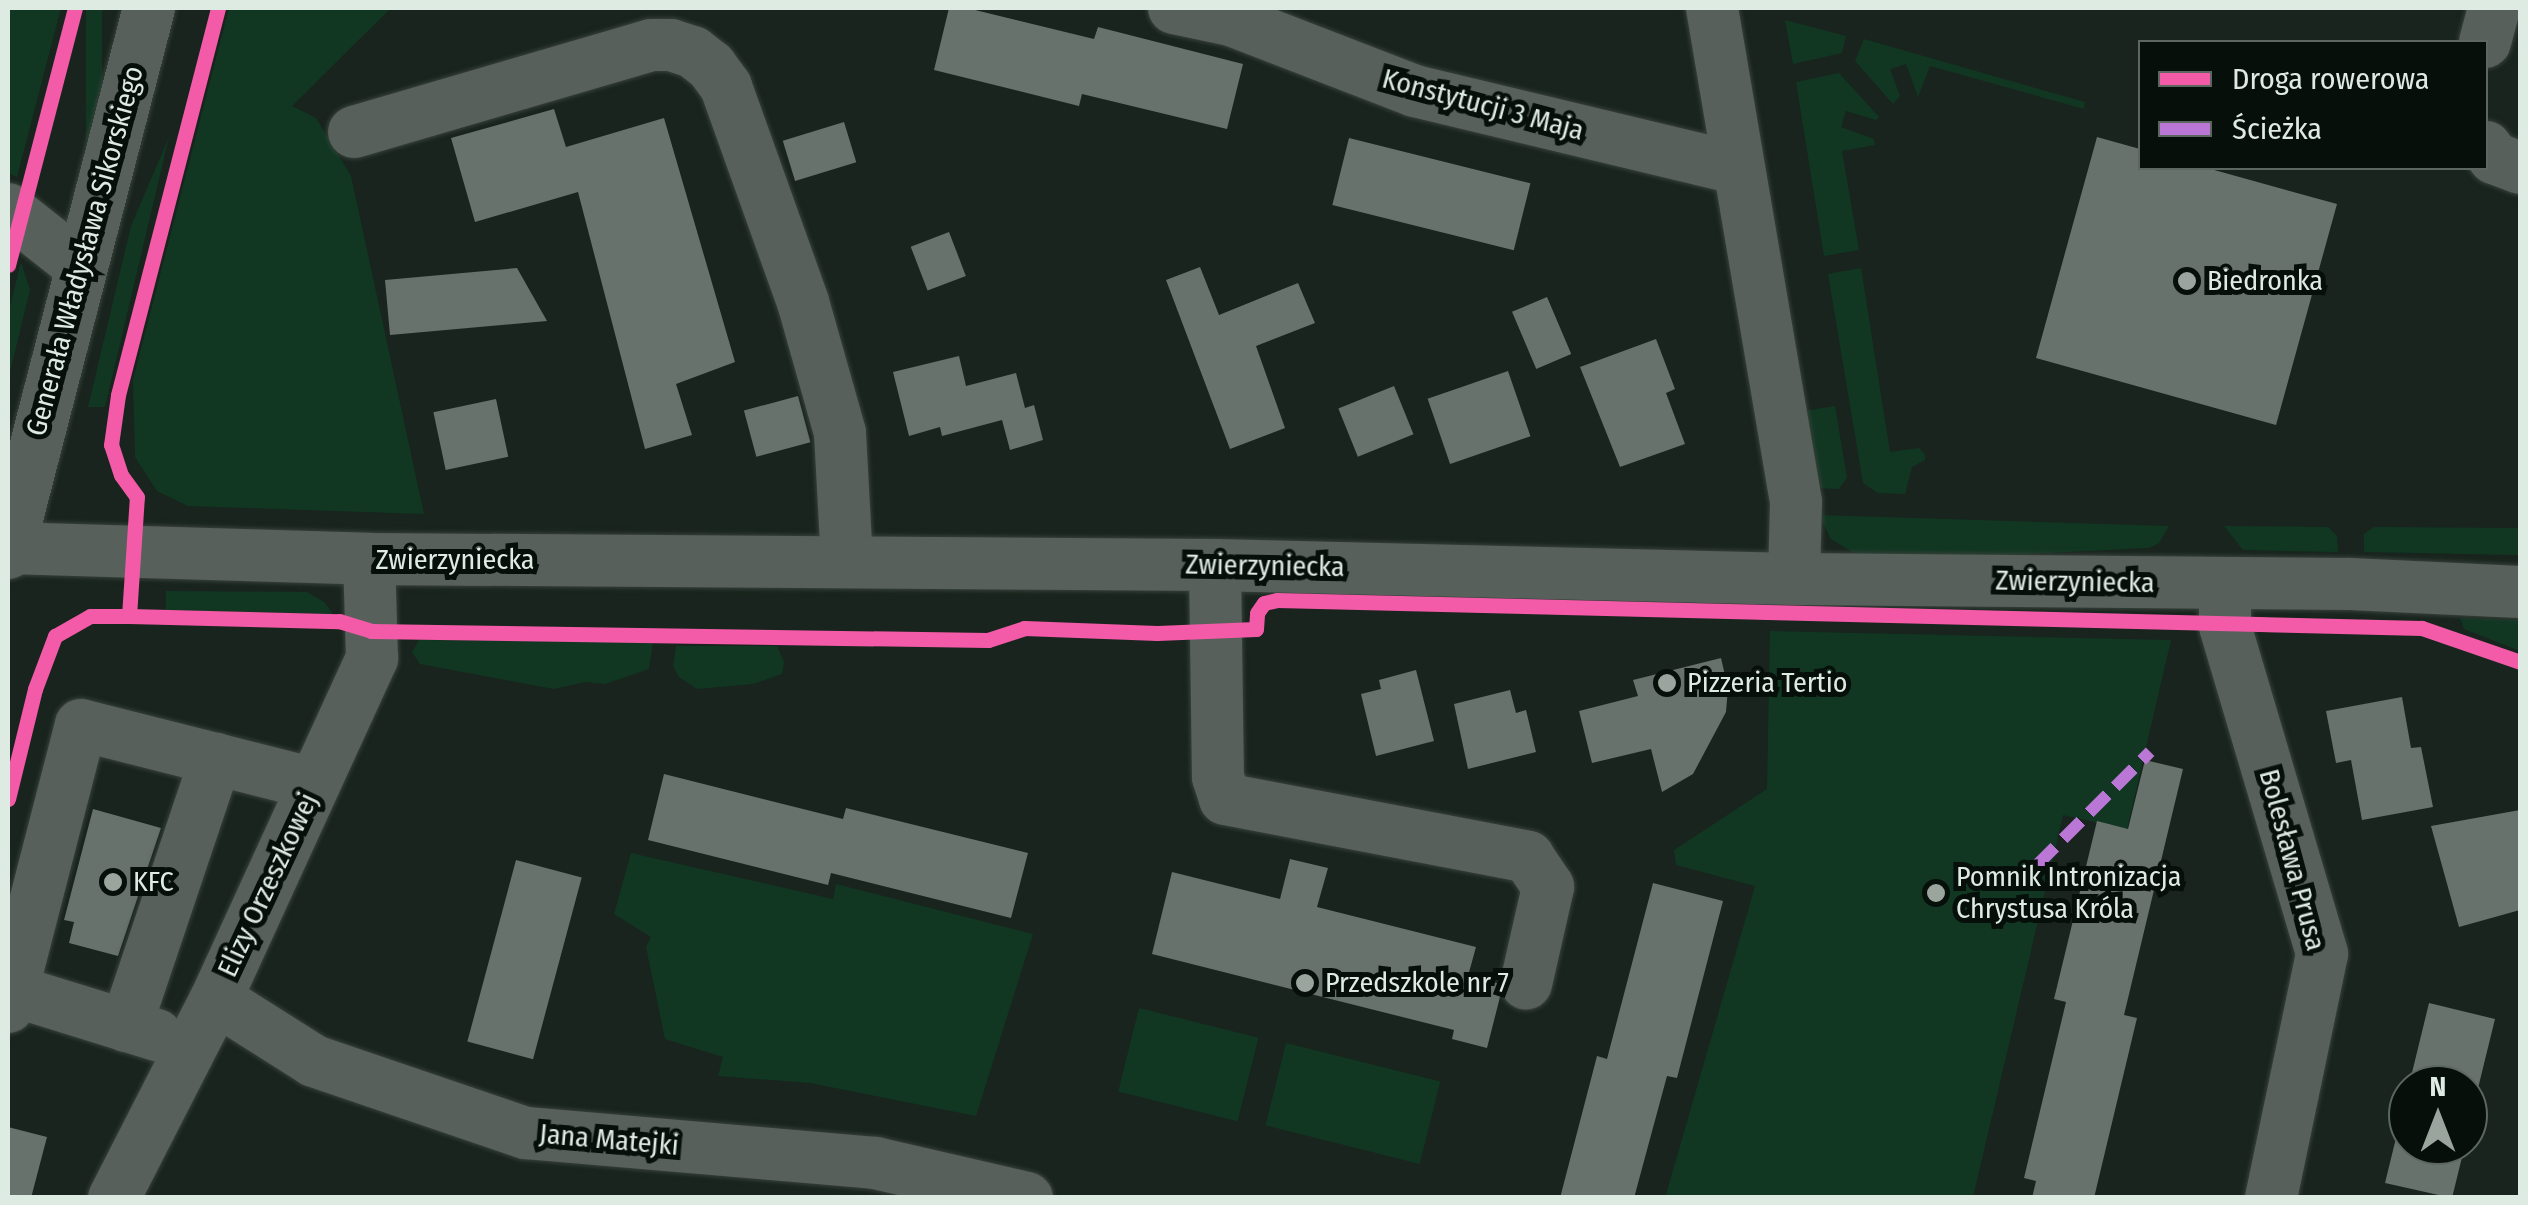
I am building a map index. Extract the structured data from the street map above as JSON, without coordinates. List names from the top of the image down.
{
  "streets": {
    "street": [
      "Konstytucji 3 Maja",
      "Generała Władysława Sikorskiego",
      "Zwierzyniecka",
      "Bolesława Prusa",
      "Elizy Orzeszkowej",
      "Jana Matejki"
    ]
  },
  "crossings": [
    ["Generała Władysława Sikorskiego", "Zwierzyniecka"],
    ["Zwierzyniecka", "Bolesława Prusa"],
    ["Zwierzyniecka", "Elizy Orzeszkowej"],
    ["Elizy Orzeszkowej", "Jana Matejki"]
  ],
  "places": [
    "Biedronka",
    "Pizzeria Tertio",
    "KFC",
    "Pomnik Intronizacja Chrystusa Króla",
    "Przedszkole nr 7"
  ],
  "legend": ["Droga rowerowa", "Ścieżka"],
  "north": "top"
}
